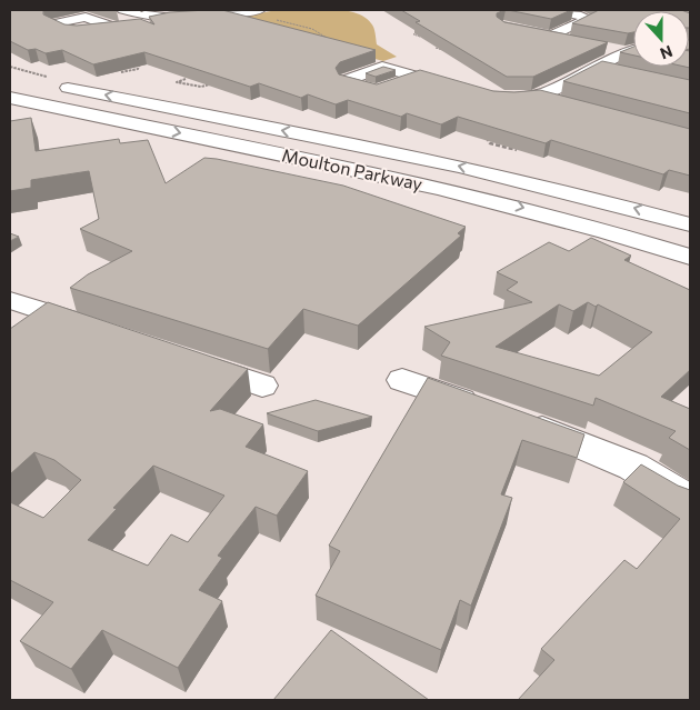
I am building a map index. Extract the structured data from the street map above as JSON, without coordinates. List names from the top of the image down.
{
  "streets": {
    "main road": ["Moulton Parkway"]
  },
  "north": "bottom"
}
